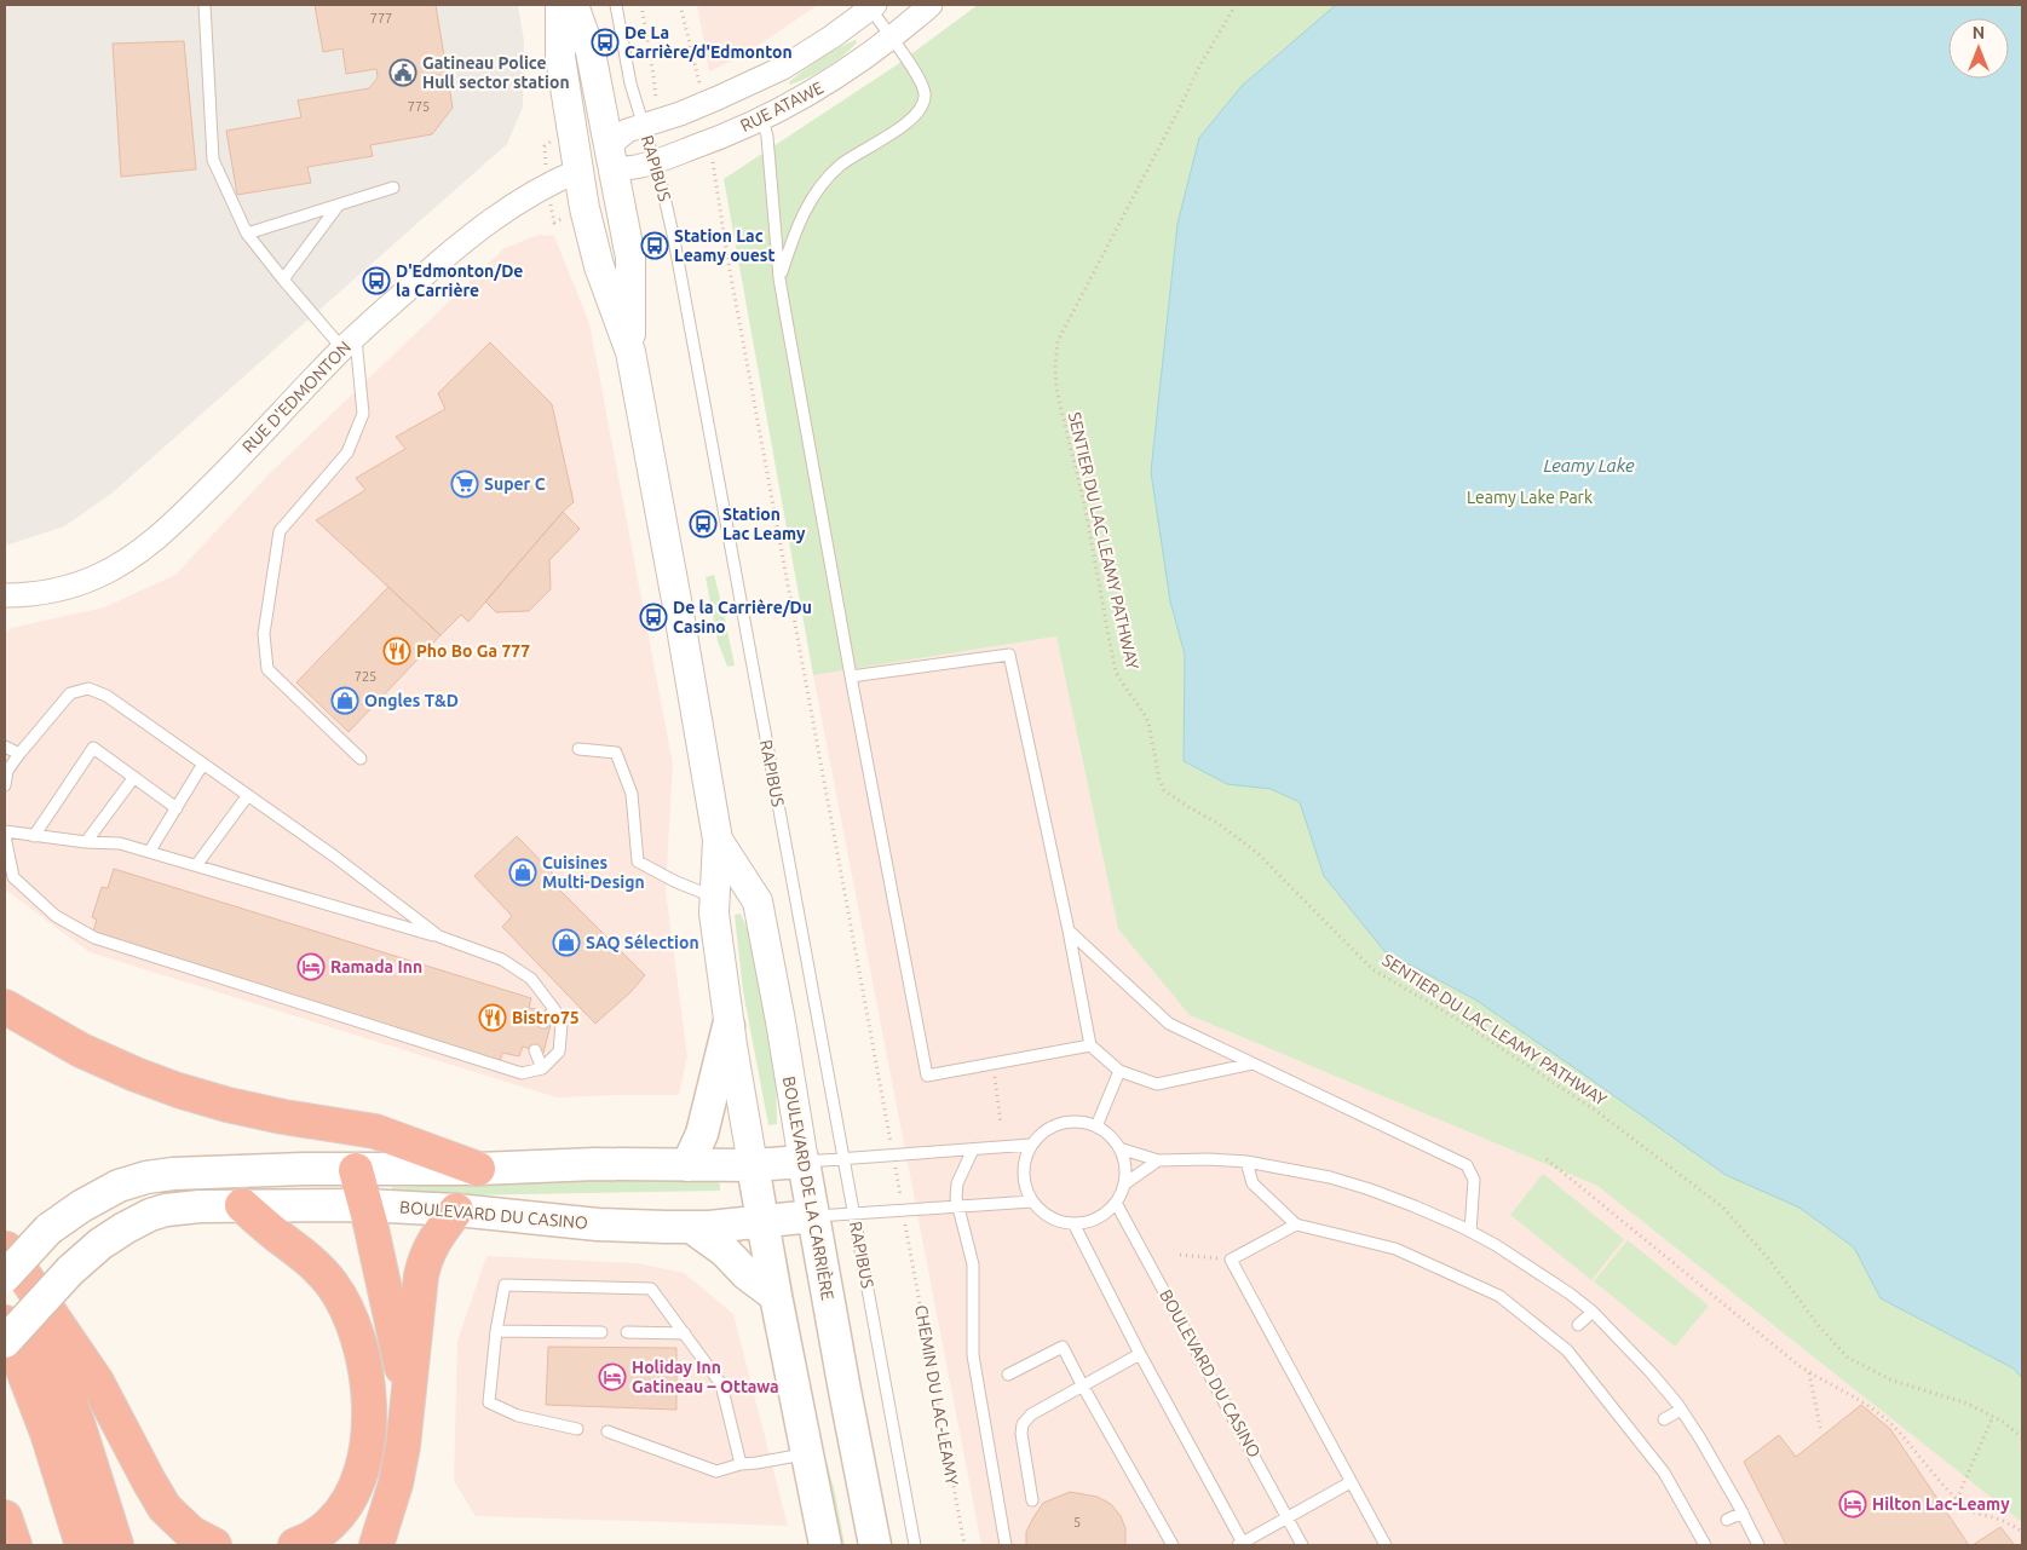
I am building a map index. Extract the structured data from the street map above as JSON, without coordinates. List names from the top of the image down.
{
  "streets": {
    "main road": ["BOULEVARD DE LA CARRIÈRE", "BOULEVARD DU CASINO"],
    "street": ["RUE ATAWE", "RUE D'EDMONTON"],
    "lane": ["RAPIBUS"],
    "path": ["SENTIER DU LAC LEAMY PATHWAY", "CHEMIN DU LAC-LEAMY"]
  },
  "crossings": [
    ["RUE ATAWE", "RAPIBUS"],
    ["RUE ATAWE", "BOULEVARD DE LA CARRIÈRE"],
    ["RAPIBUS", "BOULEVARD DU CASINO"],
    ["RUE D'EDMONTON", "BOULEVARD DE LA CARRIÈRE"],
    ["BOULEVARD DE LA CARRIÈRE", "BOULEVARD DU CASINO"]
  ],
  "water": ["Leamy Lake"],
  "parks": ["Leamy Lake Park"],
  "places": {
    "bus stop": [
      "De La Carrière/d'Edmonton",
      "Station Lac Leamy ouest",
      "D'Edmonton/De la Carrière",
      "Station Lac Leamy",
      "De la Carrière/Du Casino"
    ],
    "public building": ["Gatineau Police Hull sector station"],
    "supermarket": ["Super C"],
    "restaurant": ["Pho Bo Ga 777", "Bistro75"],
    "shop": ["Ongles T&D", "Cuisines Multi-Design", "SAQ Sélection"],
    "hotel": ["Ramada Inn", "Holiday Inn Gatineau – Ottawa", "Hilton Lac-Leamy"]
  },
  "house_numbers": [
    "777",
    "775",
    "725",
    "5"
  ],
  "north": "top"
}
